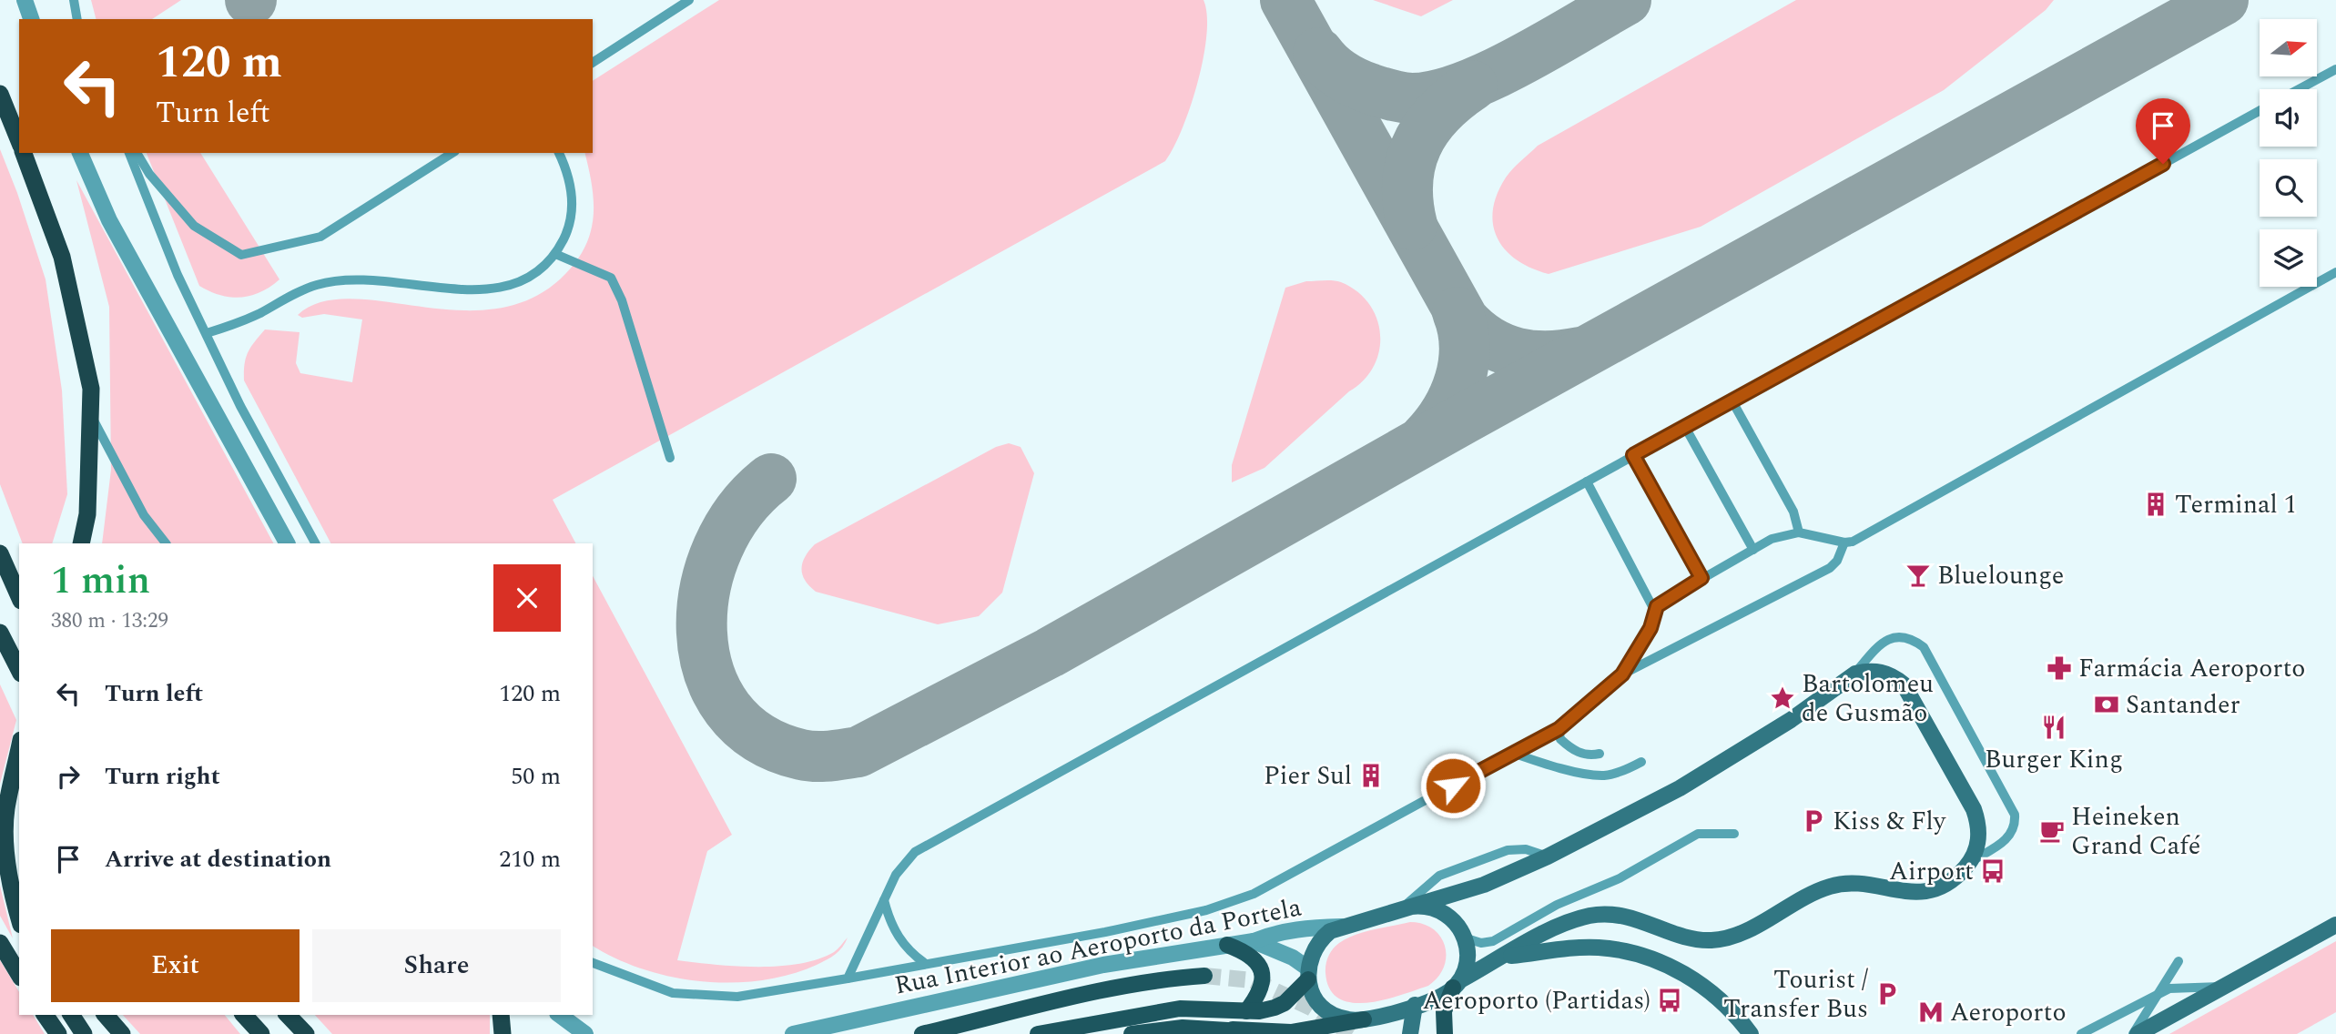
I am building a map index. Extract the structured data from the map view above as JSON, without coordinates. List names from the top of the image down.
{
  "streets": {
    "main road": ["Rua Interior ao Aeroporto da Portela"]
  },
  "places": {
    "building": ["Terminal 1", "Pier Sul"],
    "bar": ["Bluelounge"],
    "pharmacy": ["Farmácia Aeroporto"],
    "place": ["Bartolomeu de Gusmão"],
    "bank": ["Santander"],
    "restaurant": ["Burger King"],
    "parking": ["Kiss & Fly", "Tourist / Transfer Bus"],
    "cafe": ["Heineken Grand Café"],
    "bus stop": ["Airport", "Aeroporto (Partidas)"],
    "metro station": ["Aeroporto"]
  },
  "north": "right",
  "page": {
    "turn": ["120 m", "Turn left"],
    "heading": ["1 min", "380 m · 13:29"],
    "list": [
      {
        "name": "Turn left",
        "value": "120 m"
      },
      {
        "name": "Turn right",
        "value": "50 m"
      },
      {
        "name": "Arrive at destination",
        "value": "210 m"
      }
    ],
    "buttons": ["Exit", "Share"]
  }
}
